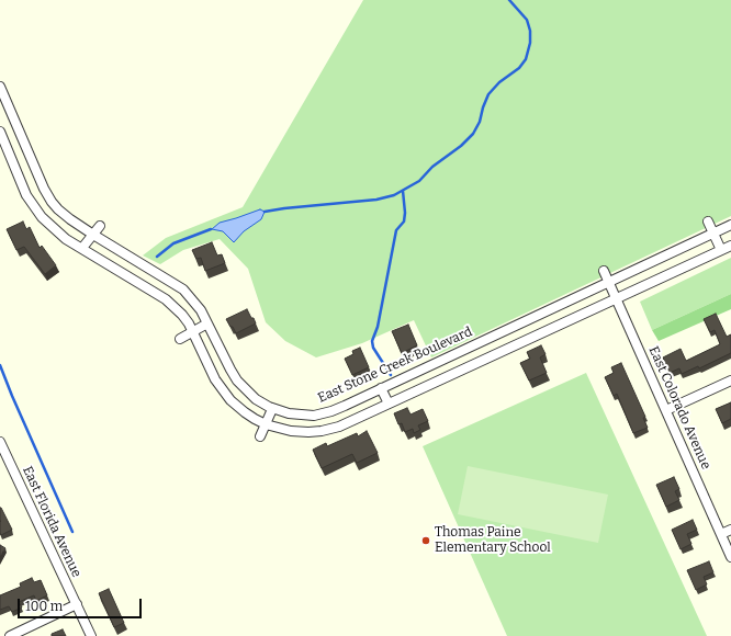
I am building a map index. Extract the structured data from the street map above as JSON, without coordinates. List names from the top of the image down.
{
  "streets": {
    "street": ["East Stone Creek Boulevard", "East Colorado Avenue", "East Florida Avenue"]
  },
  "crossings": [
    ["East Stone Creek Boulevard", "East Colorado Avenue"]
  ],
  "places": ["Thomas Paine Elementary School"],
  "scale_bar": "100 m"
}
